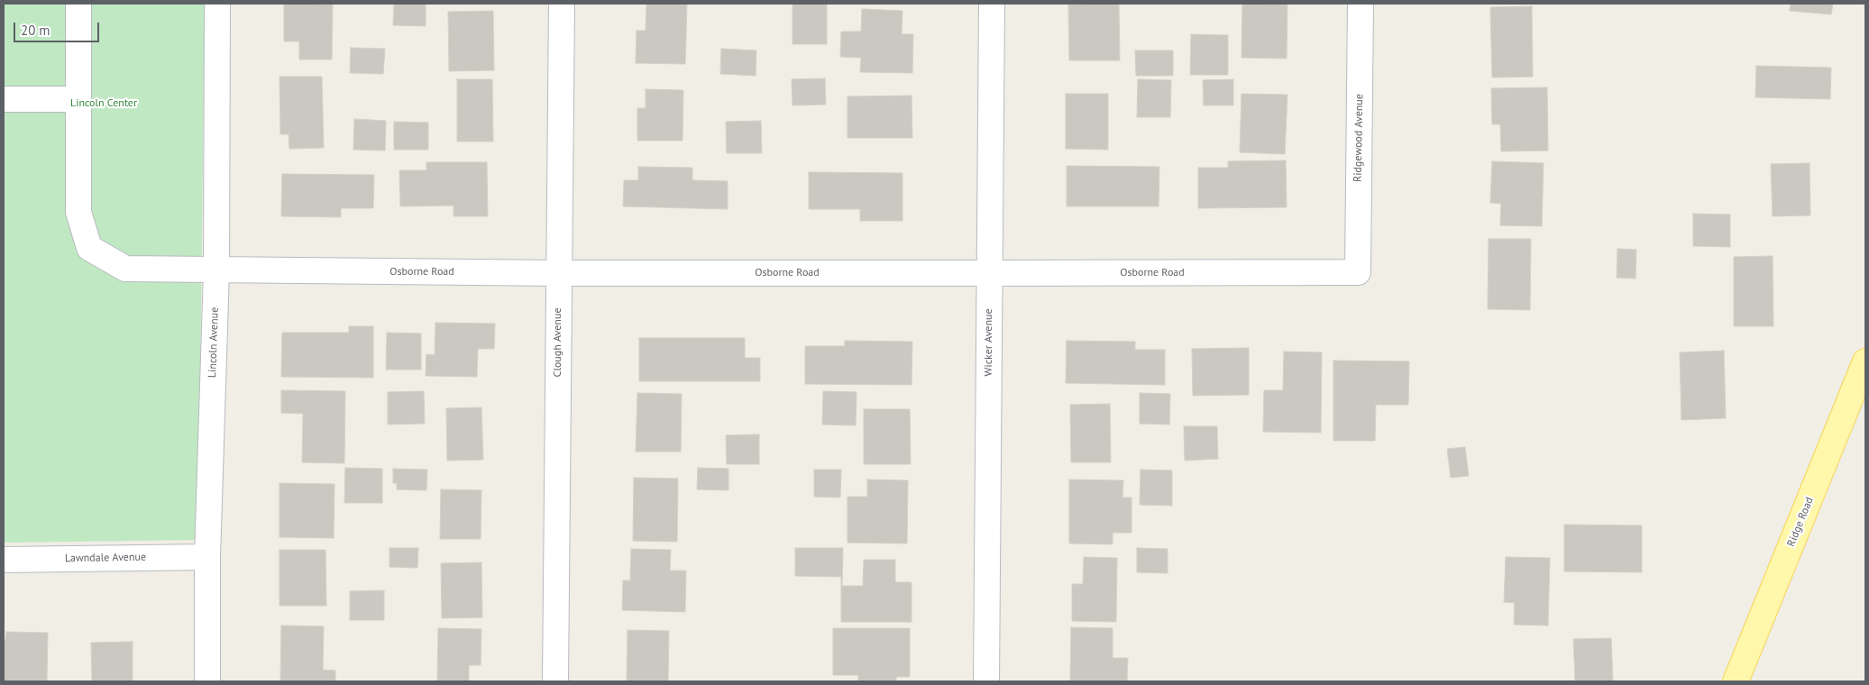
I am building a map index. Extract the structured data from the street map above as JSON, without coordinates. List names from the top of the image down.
{
  "streets": {
    "main road": ["Ridge Road"],
    "street": [
      "Ridgewood Avenue",
      "Osborne Road",
      "Lincoln Avenue",
      "Clough Avenue",
      "Wicker Avenue",
      "Lawndale Avenue"
    ]
  },
  "crossings": [
    ["Ridgewood Avenue", "Osborne Road"],
    ["Osborne Road", "Lincoln Avenue"],
    ["Osborne Road", "Clough Avenue"],
    ["Osborne Road", "Wicker Avenue"],
    ["Lincoln Avenue", "Lawndale Avenue"]
  ],
  "parks": ["Lincoln Center"],
  "scale_bar": "20 m"
}
